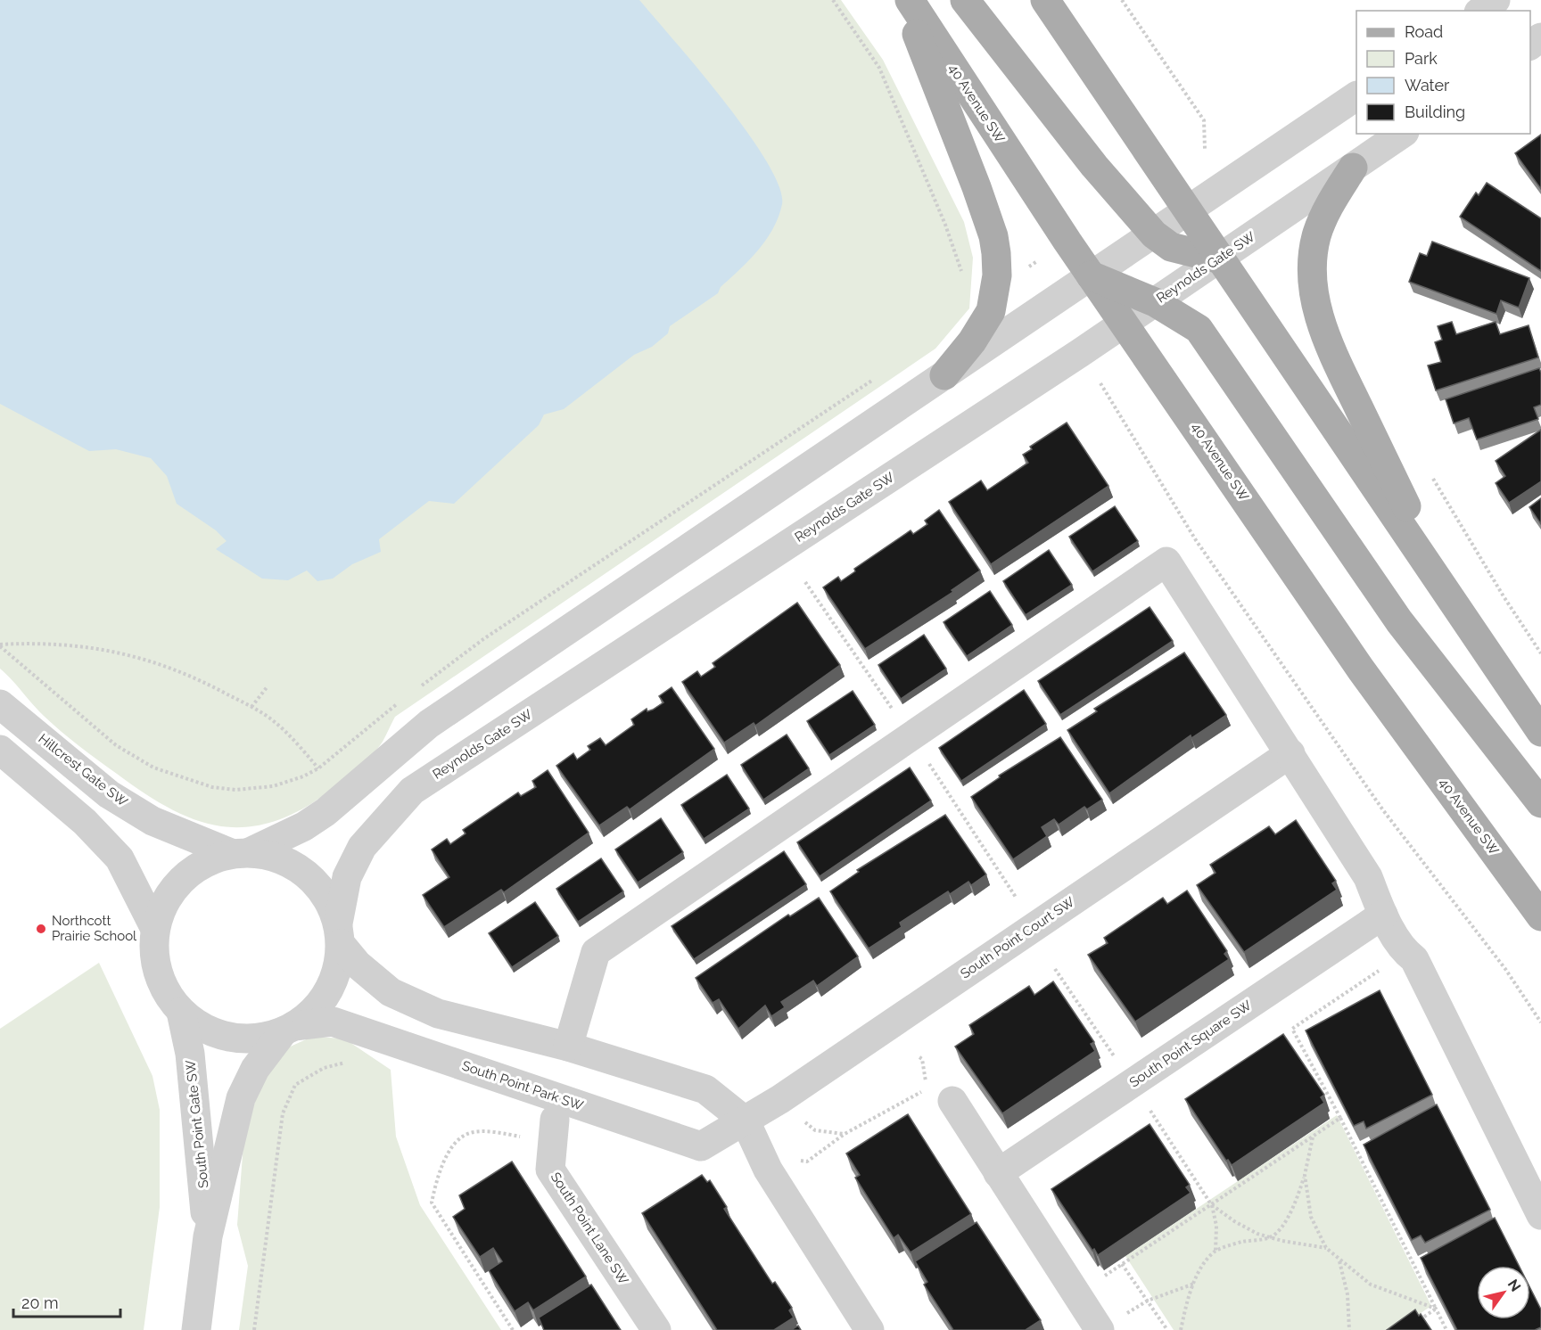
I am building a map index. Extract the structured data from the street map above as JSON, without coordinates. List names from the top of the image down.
{
  "streets": {
    "main road": ["40 Avenue SW"],
    "street": [
      "Reynolds Gate SW",
      "Hillcrest Gate SW",
      "South Point Court SW",
      "South Point Square SW",
      "South Point Park SW",
      "South Point Gate SW",
      "South Point Lane SW"
    ]
  },
  "crossings": [
    ["40 Avenue SW", "Reynolds Gate SW"],
    ["Reynolds Gate SW", "Hillcrest Gate SW"],
    ["Reynolds Gate SW", "South Point Park SW"],
    ["Reynolds Gate SW", "South Point Gate SW"],
    ["Hillcrest Gate SW", "South Point Park SW"],
    ["Hillcrest Gate SW", "South Point Gate SW"],
    ["South Point Court SW", "South Point Park SW"],
    ["South Point Park SW", "South Point Gate SW"]
  ],
  "places": ["Northcott Prairie School"],
  "legend": [
    "Road",
    "Park",
    "Water",
    "Building"
  ],
  "scale_bar": "20 m",
  "north": "top right"
}
